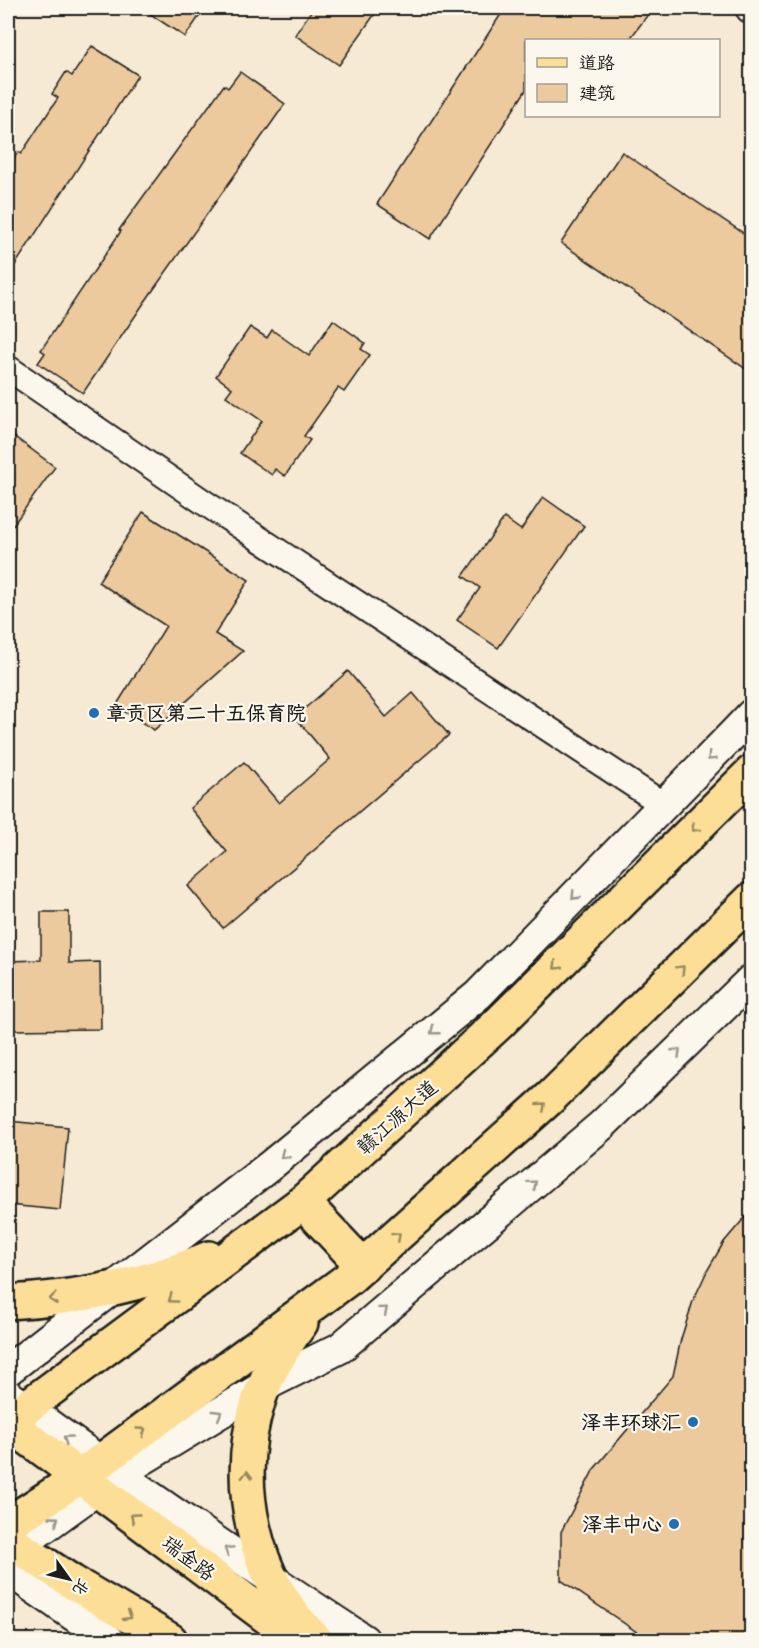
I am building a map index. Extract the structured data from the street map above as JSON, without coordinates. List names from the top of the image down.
{
  "streets": {
    "main road": ["赣江源大道", "瑞金路"]
  },
  "crossings": [
    ["赣江源大道", "瑞金路"]
  ],
  "places": ["章贡区第二十五保育院", "泽丰环球汇", "泽丰中心"],
  "legend": ["道路", "建筑"],
  "north": "bottom right"
}
